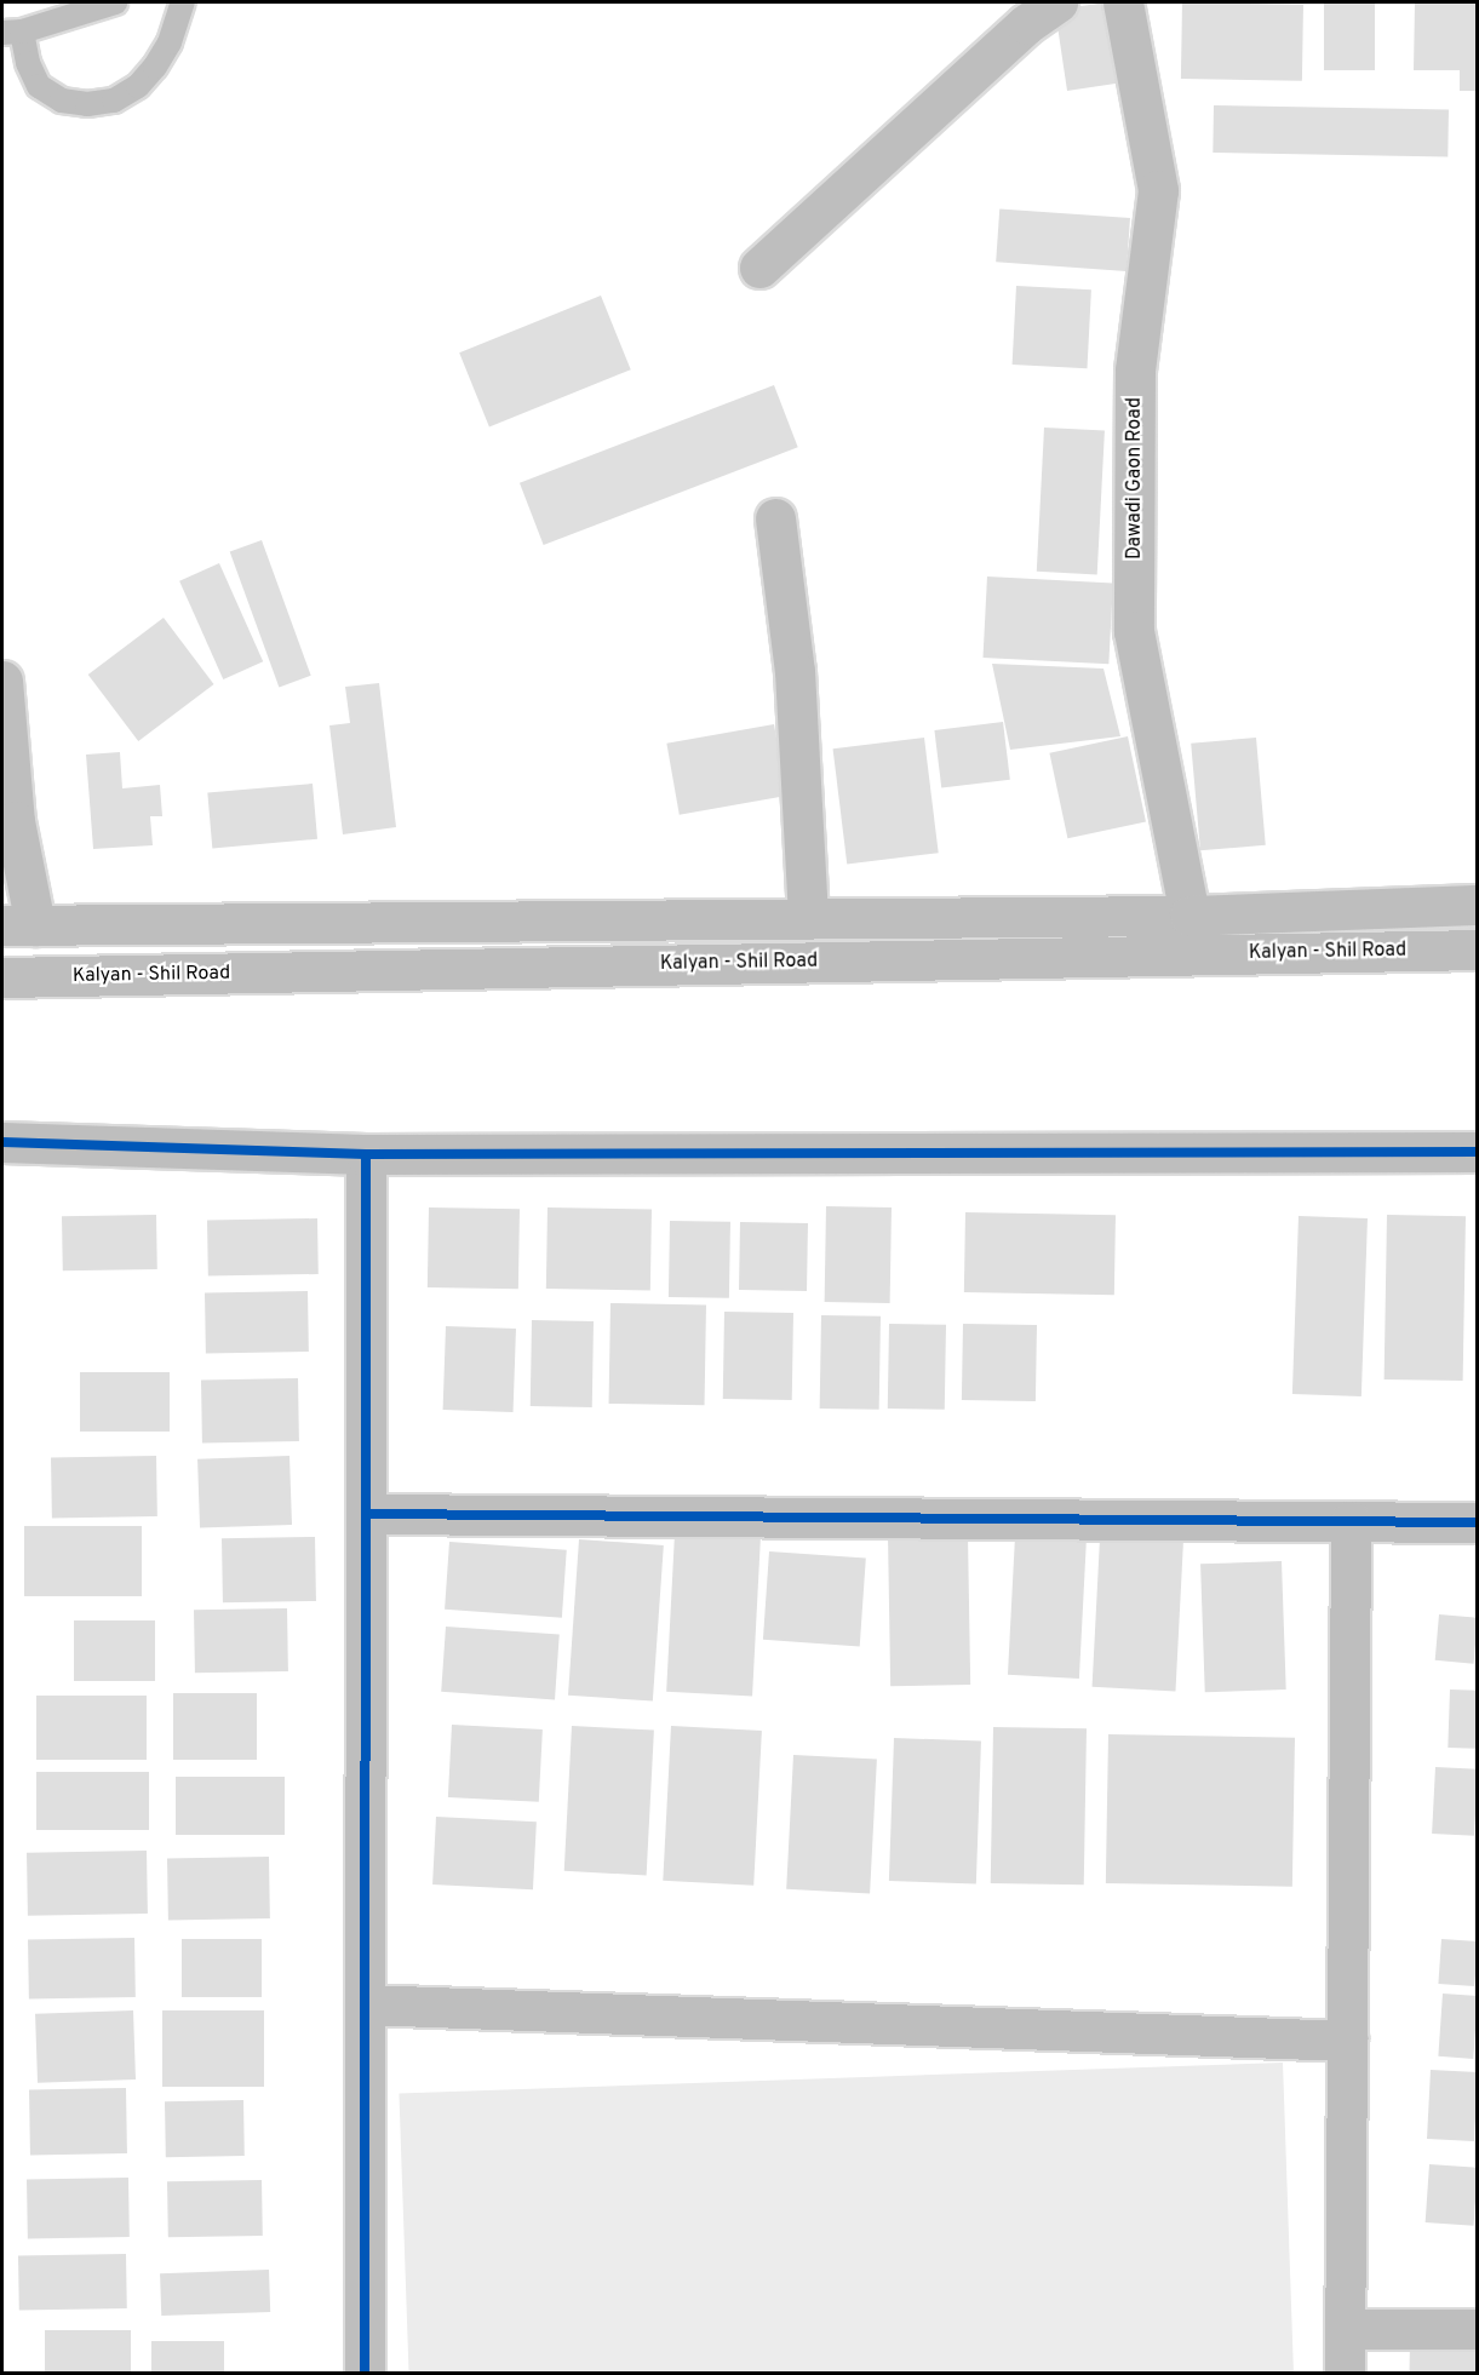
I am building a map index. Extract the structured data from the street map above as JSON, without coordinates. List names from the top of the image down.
{
  "streets": {
    "street": ["Dawadi Gaon Road", "Kalyan - Shil Road"]
  },
  "crossings": [
    ["Dawadi Gaon Road", "Kalyan - Shil Road"]
  ]
}
